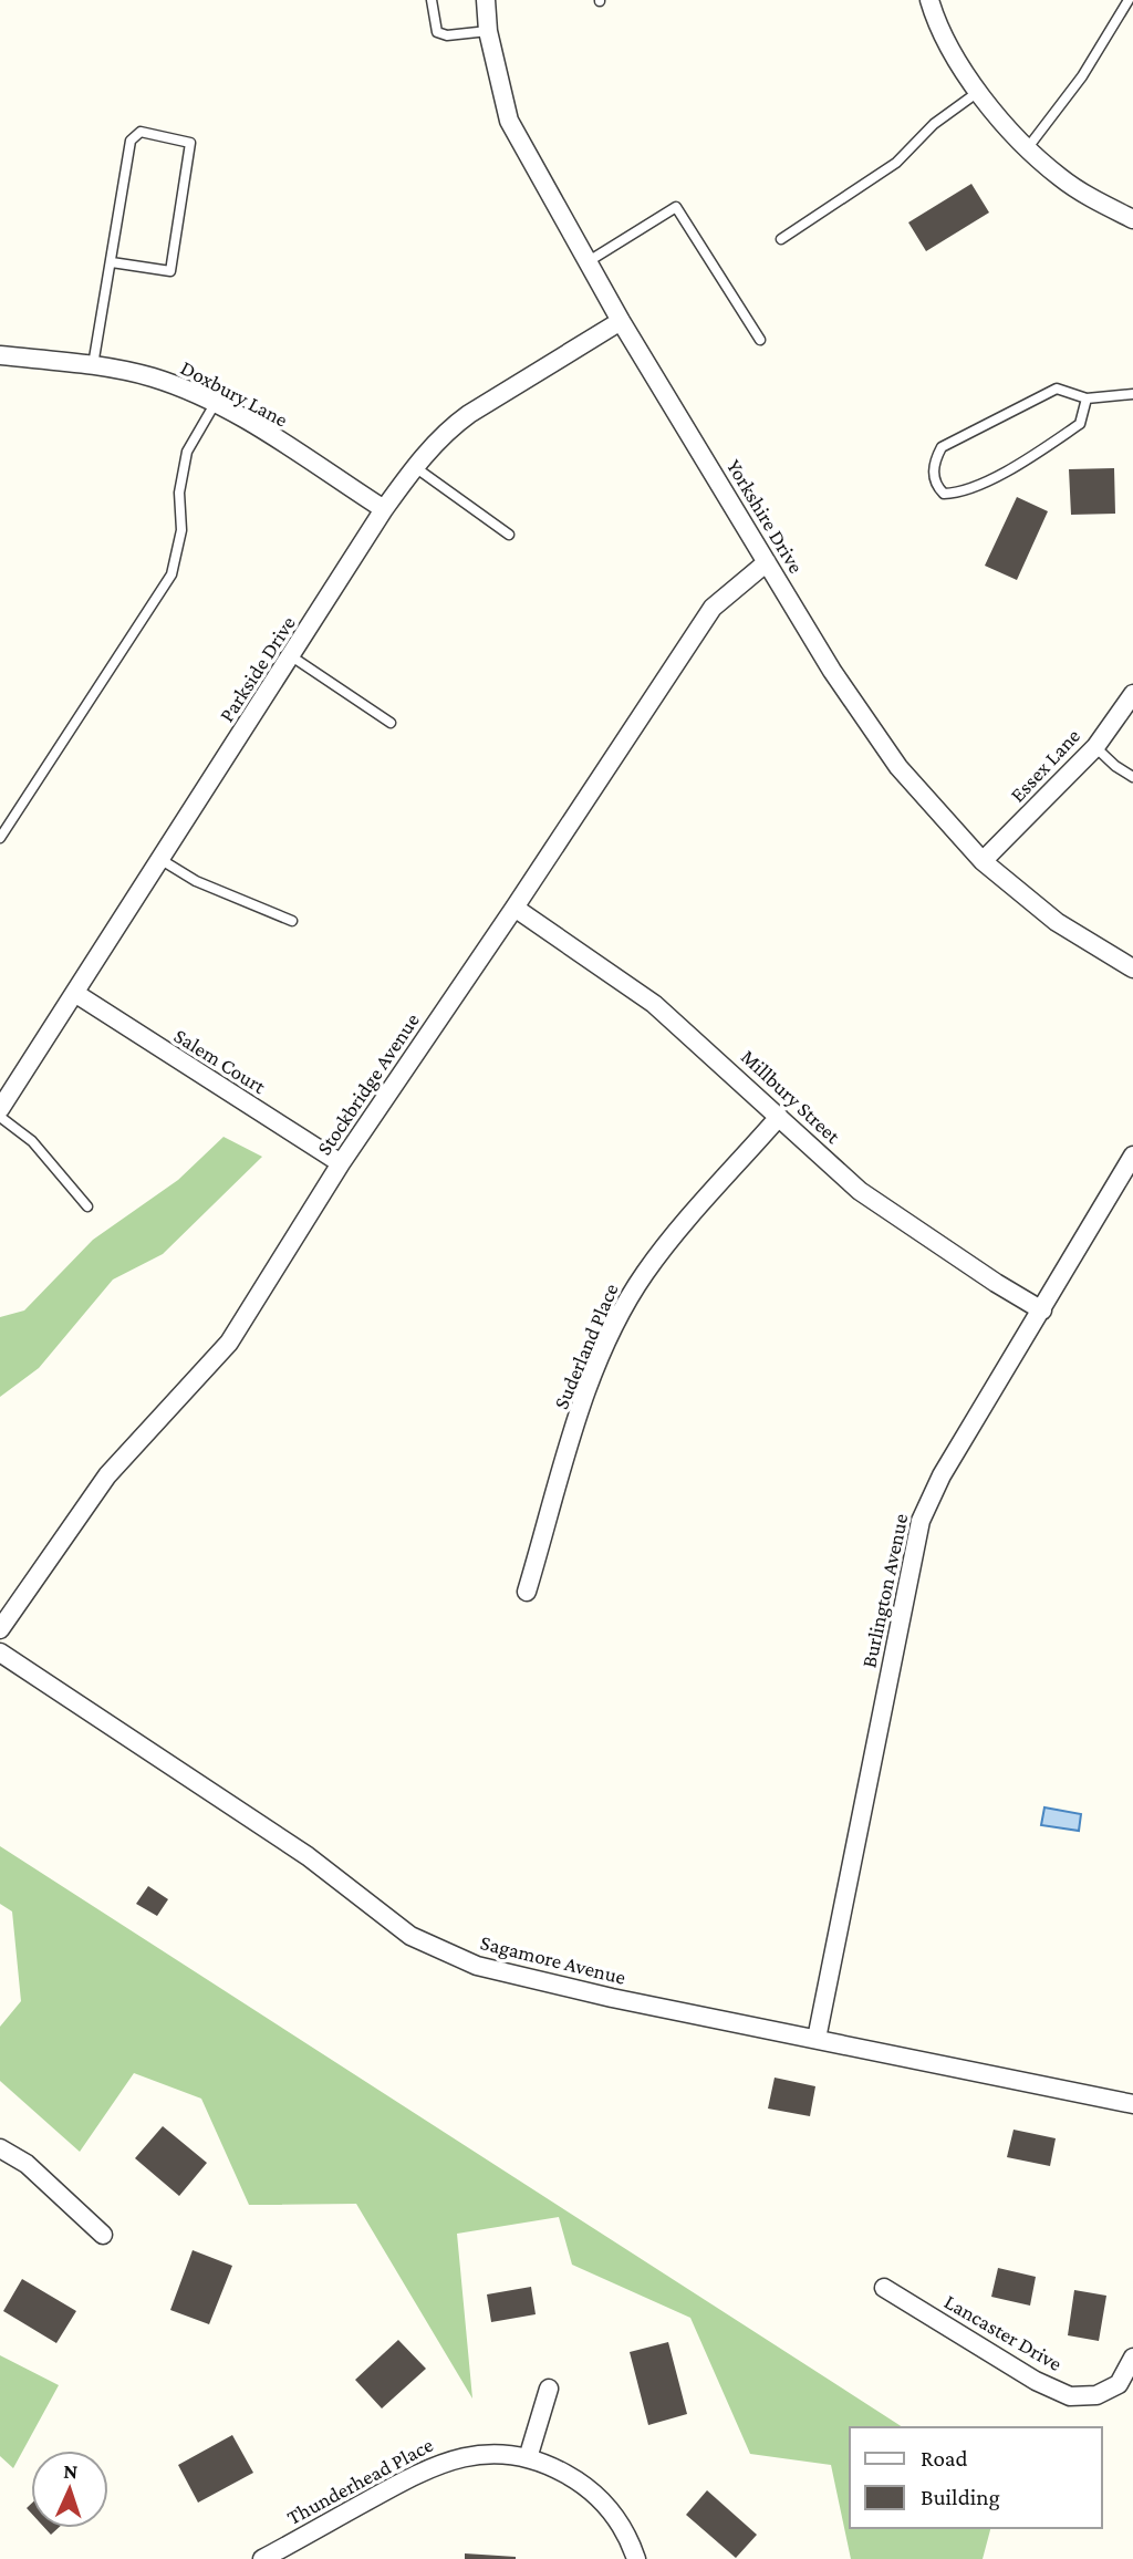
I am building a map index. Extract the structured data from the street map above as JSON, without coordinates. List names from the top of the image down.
{
  "streets": {
    "street": [
      "Doxbury Lane",
      "Yorkshire Drive",
      "Parkside Drive",
      "Essex Lane",
      "Salem Court",
      "Stockbridge Avenue",
      "Millbury Street",
      "Suderland Place",
      "Burlington Avenue",
      "Sagamore Avenue",
      "Lancaster Drive",
      "Thunderhead Place"
    ]
  },
  "crossings": [
    ["Doxbury Lane", "Parkside Drive"],
    ["Yorkshire Drive", "Parkside Drive"],
    ["Yorkshire Drive", "Essex Lane"],
    ["Yorkshire Drive", "Stockbridge Avenue"],
    ["Parkside Drive", "Salem Court"],
    ["Salem Court", "Stockbridge Avenue"],
    ["Stockbridge Avenue", "Millbury Street"],
    ["Millbury Street", "Suderland Place"],
    ["Millbury Street", "Burlington Avenue"],
    ["Burlington Avenue", "Sagamore Avenue"]
  ],
  "legend": ["Road", "Building"],
  "north": "top"
}
